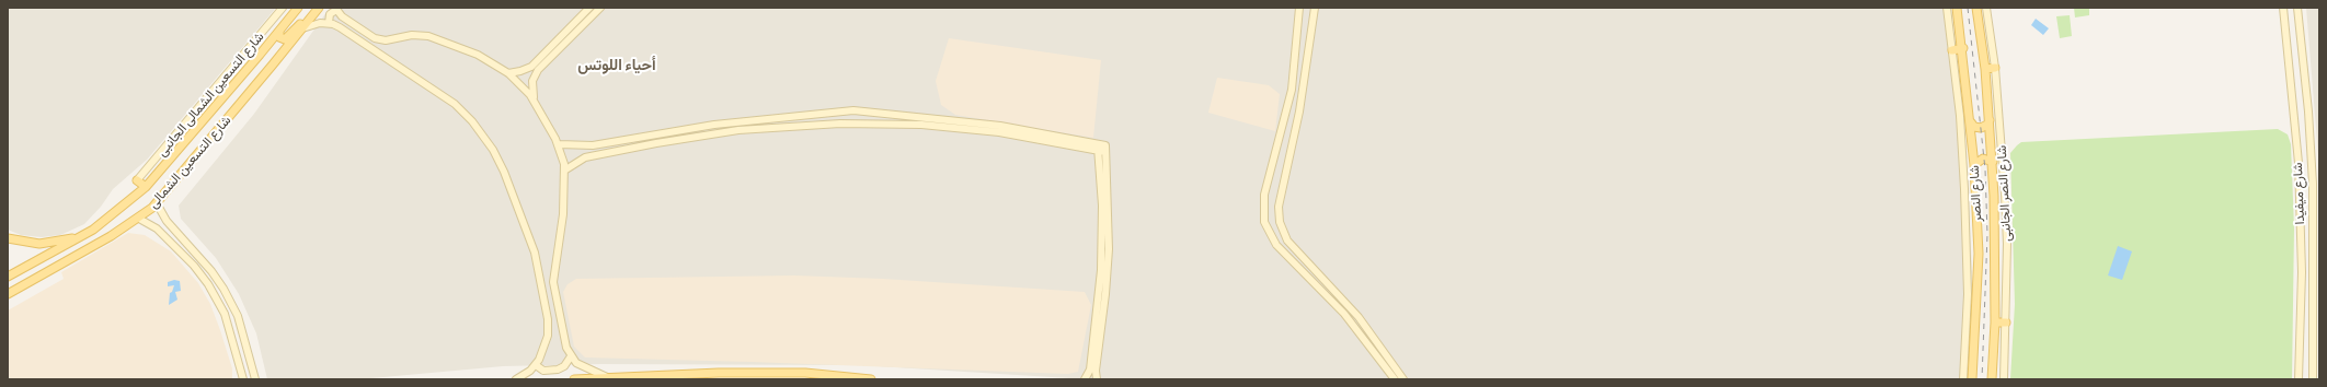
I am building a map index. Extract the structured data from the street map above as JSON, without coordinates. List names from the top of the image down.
{
  "streets": {
    "main road": ["شارع التسعين الشمالى", "شارع النصر"],
    "street": ["شارع التسعين الشمالى الجانبى", "شارع النصر الجانبى", "شارع ميفيدا"]
  },
  "districts": ["أحياء اللوتس"]
}
